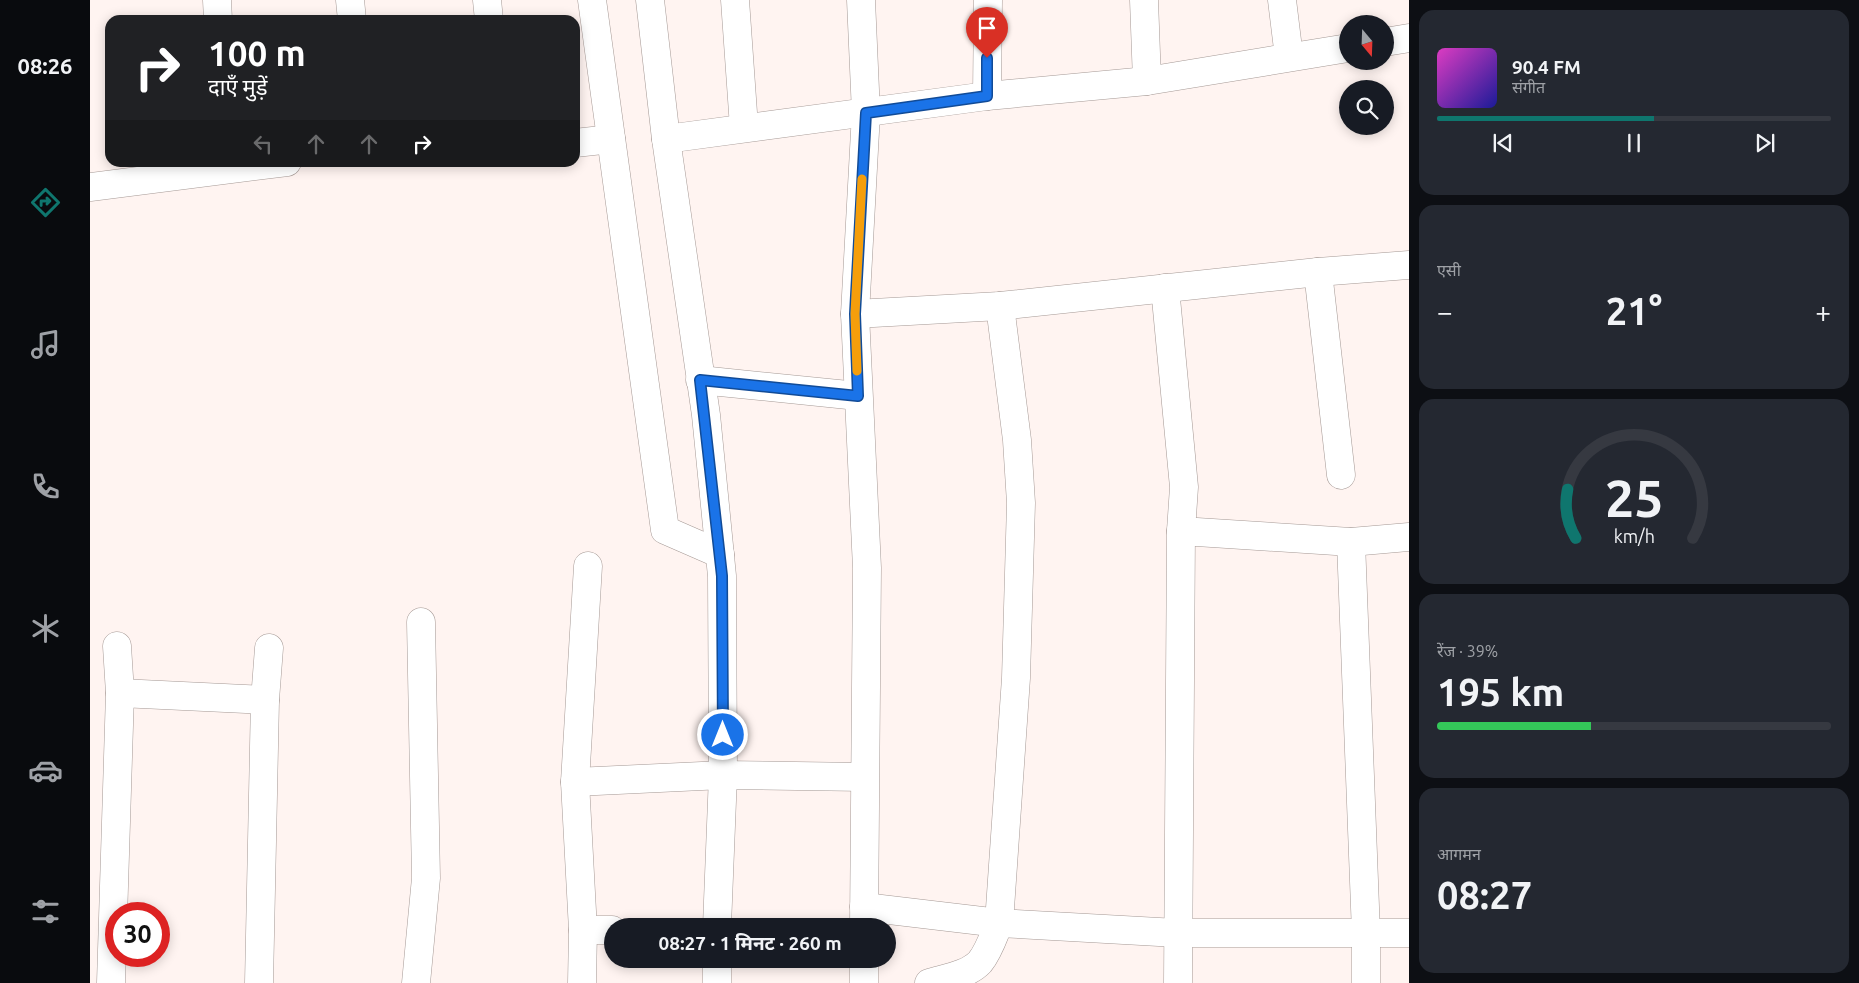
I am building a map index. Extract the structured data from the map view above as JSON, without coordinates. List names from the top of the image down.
{
  "north": "bottom",
  "page": {
    "tabs": "08:26",
    "turn": ["100 m", "दाएँ मुड़ें"],
    "song": ["90.4 FM", "संगीत"],
    "tile": [
      "एसी",
      ["रेंज · 39%", "195 km"],
      ["आगमन", "08:27"]
    ],
    "heat": ["−", "21°", "+"],
    "limit": "30",
    "trip": "08:27 · 1 मिनट · 260 m",
    "gauge": ["25", "km/h"]
  }
}
